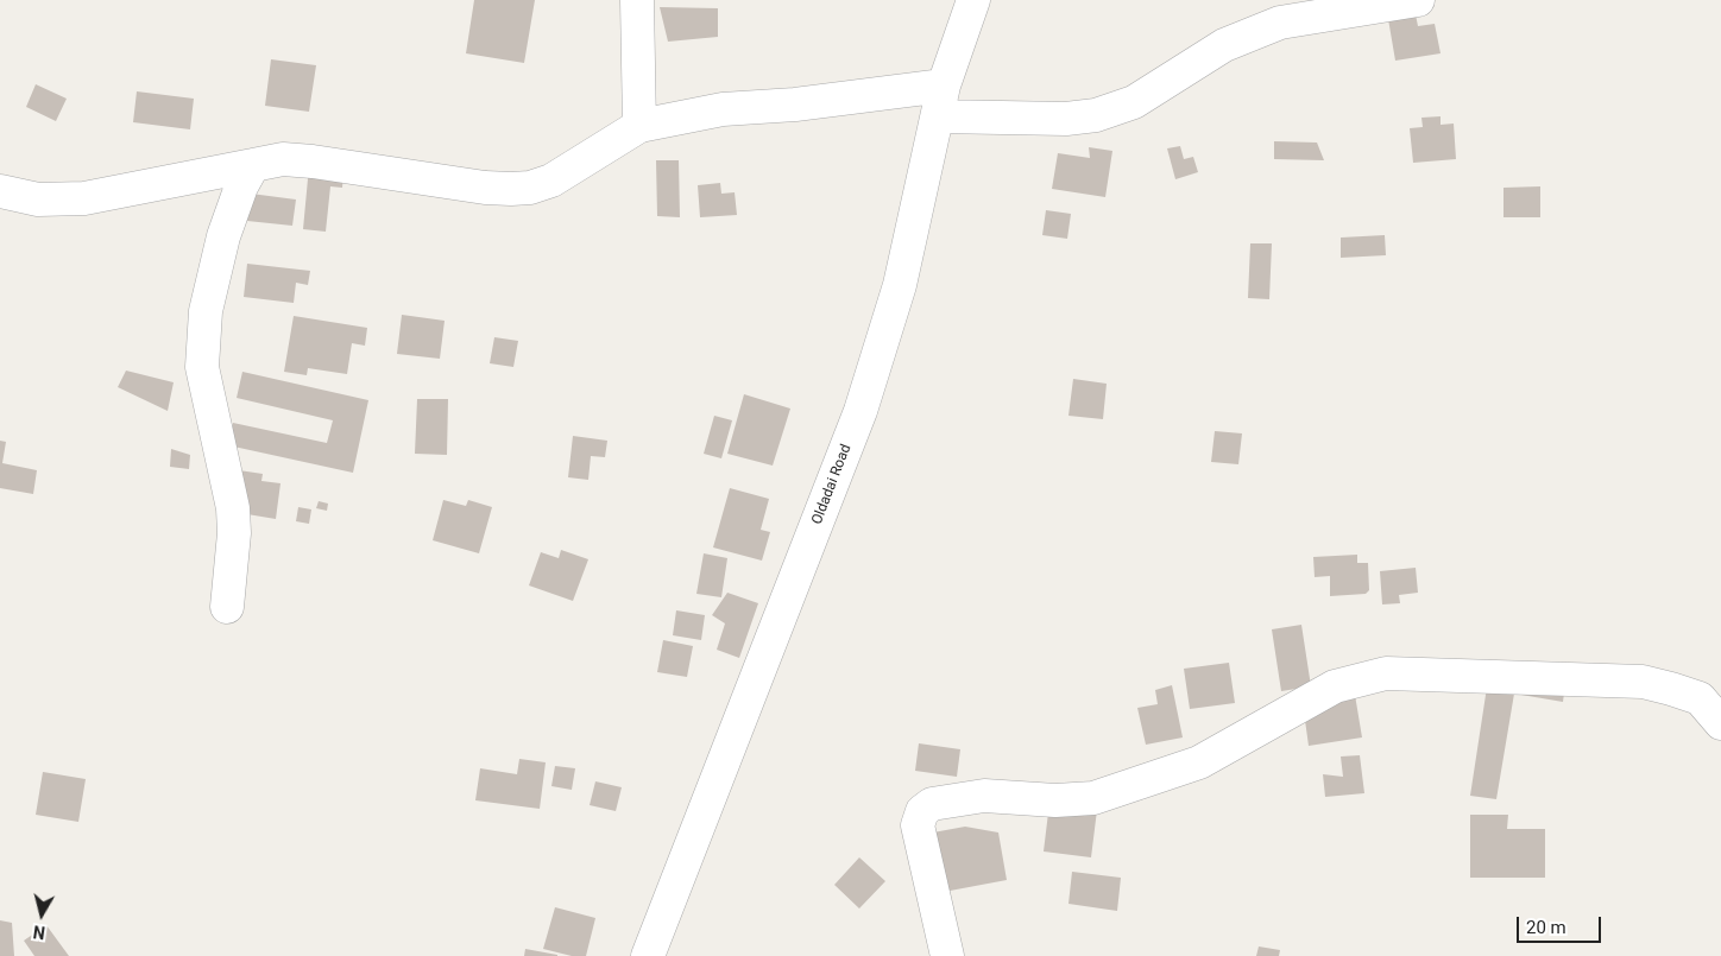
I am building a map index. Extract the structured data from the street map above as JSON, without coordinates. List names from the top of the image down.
{
  "streets": {
    "street": ["Oldadai Road"]
  },
  "scale_bar": "20 m",
  "north": "bottom"
}
